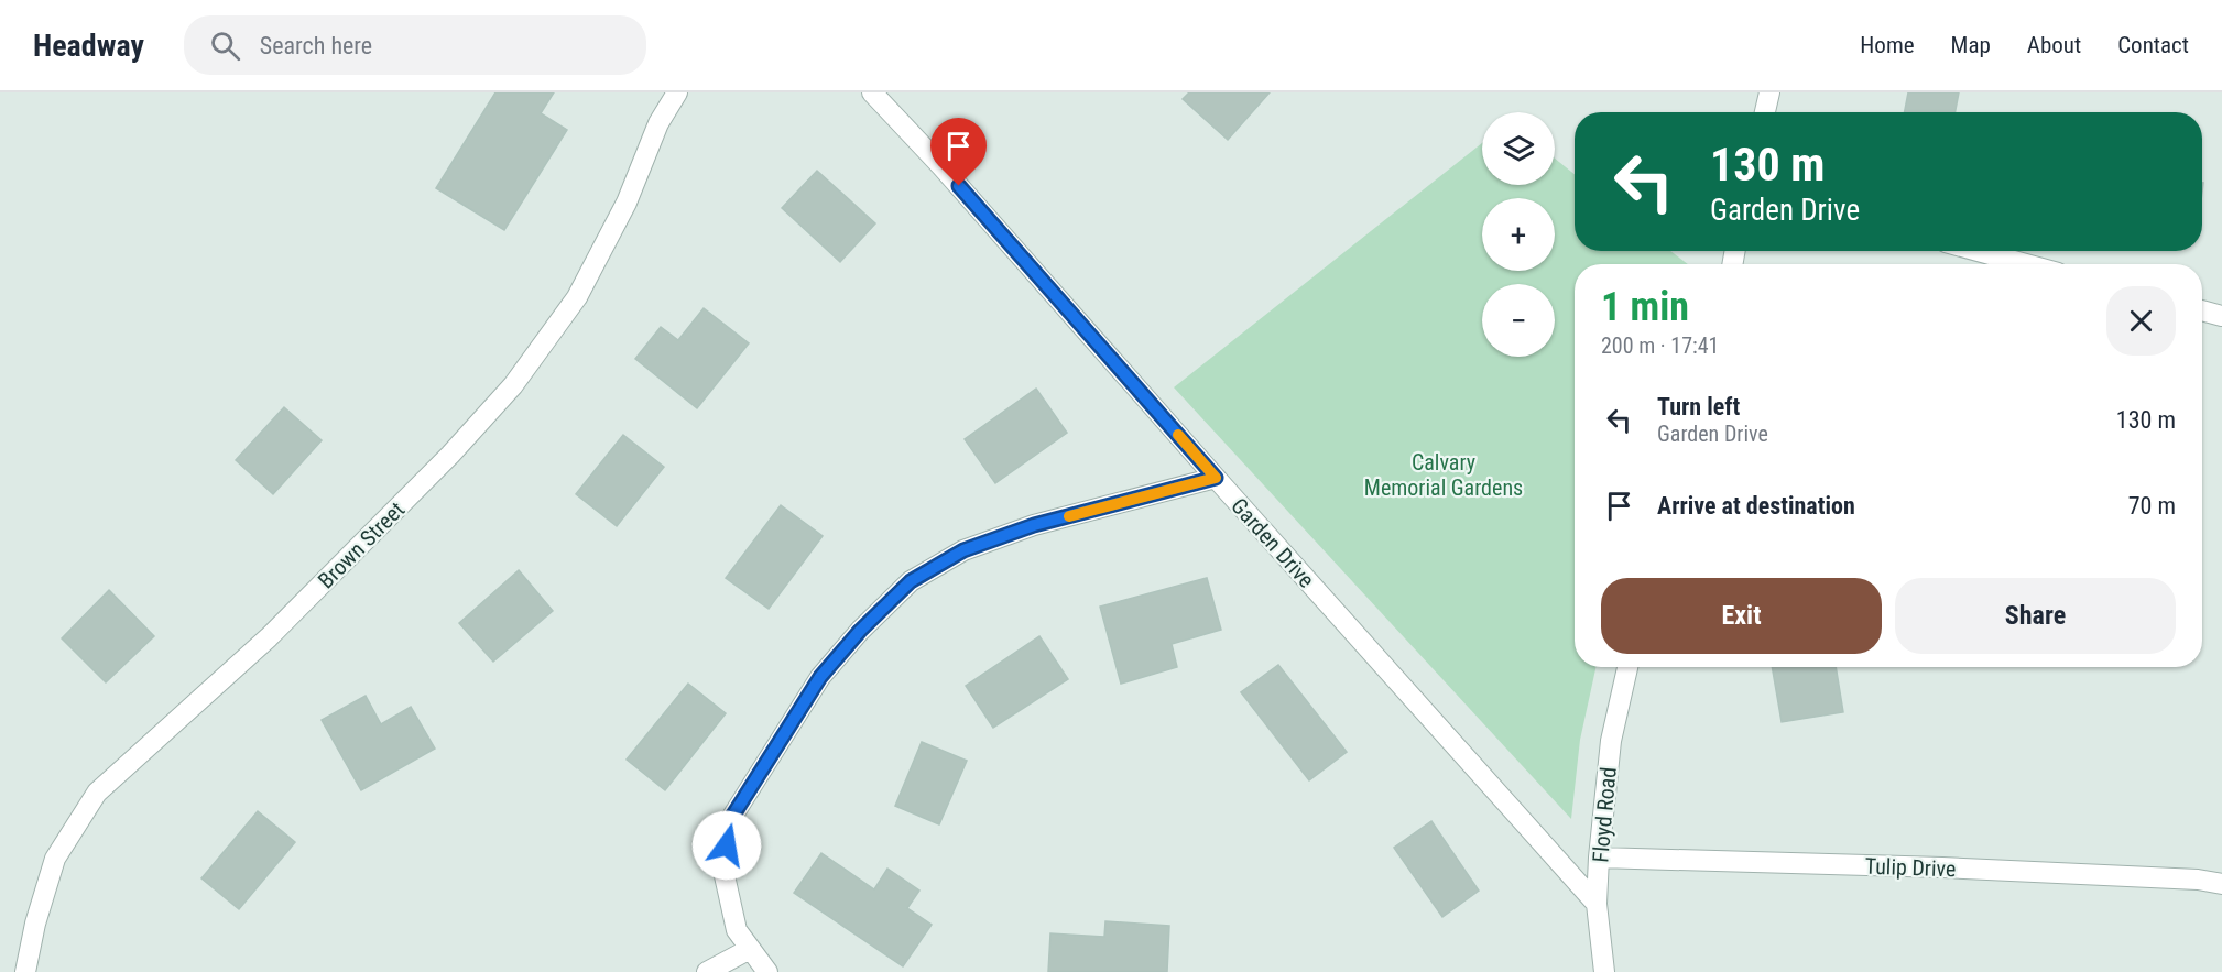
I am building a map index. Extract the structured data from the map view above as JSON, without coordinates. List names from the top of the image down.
{
  "streets": {
    "street": [
      "Garden Drive",
      "Brown Street",
      "Floyd Road",
      "Tulip Drive"
    ]
  },
  "crossings": [
    ["Garden Drive", "Floyd Road"],
    ["Floyd Road", "Tulip Drive"]
  ],
  "parks": ["Calvary Memorial Gardens"],
  "page": {
    "header": "Headway",
    "search": "Search here",
    "nav": [
      "Home",
      "Map",
      "About",
      "Contact"
    ],
    "map_buttons": ["+", "−"],
    "turn": ["130 m", "Garden Drive"],
    "heading": ["1 min", "200 m · 17:41"],
    "list": [
      {
        "name": "Turn left",
        "note": "Garden Drive",
        "value": "130 m"
      },
      {
        "name": "Arrive at destination",
        "value": "70 m"
      }
    ],
    "buttons": ["Exit", "Share"]
  }
}
